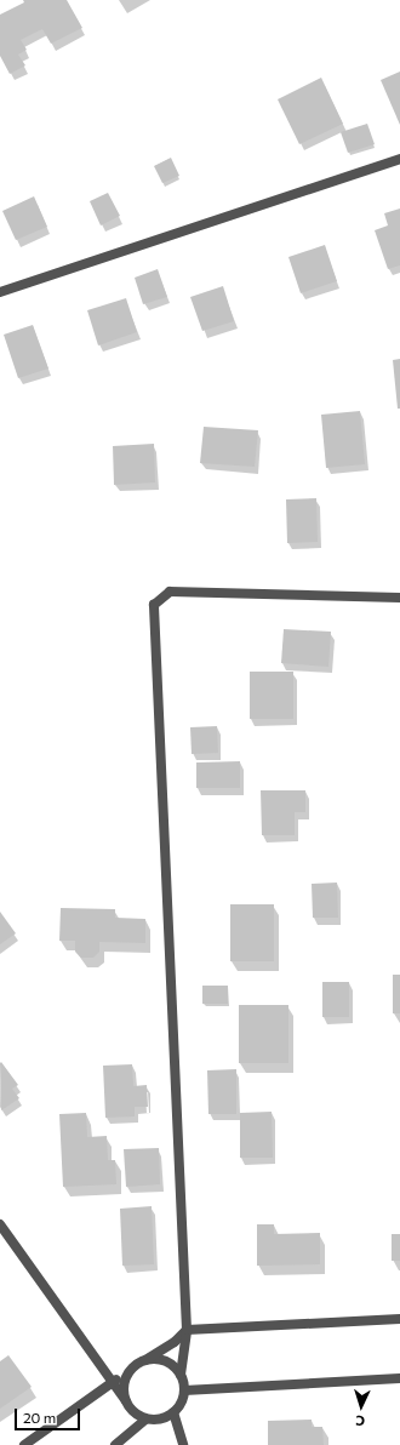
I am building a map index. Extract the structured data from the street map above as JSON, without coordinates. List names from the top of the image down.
{
  "scale_bar": "20 m",
  "north": "bottom"
}
